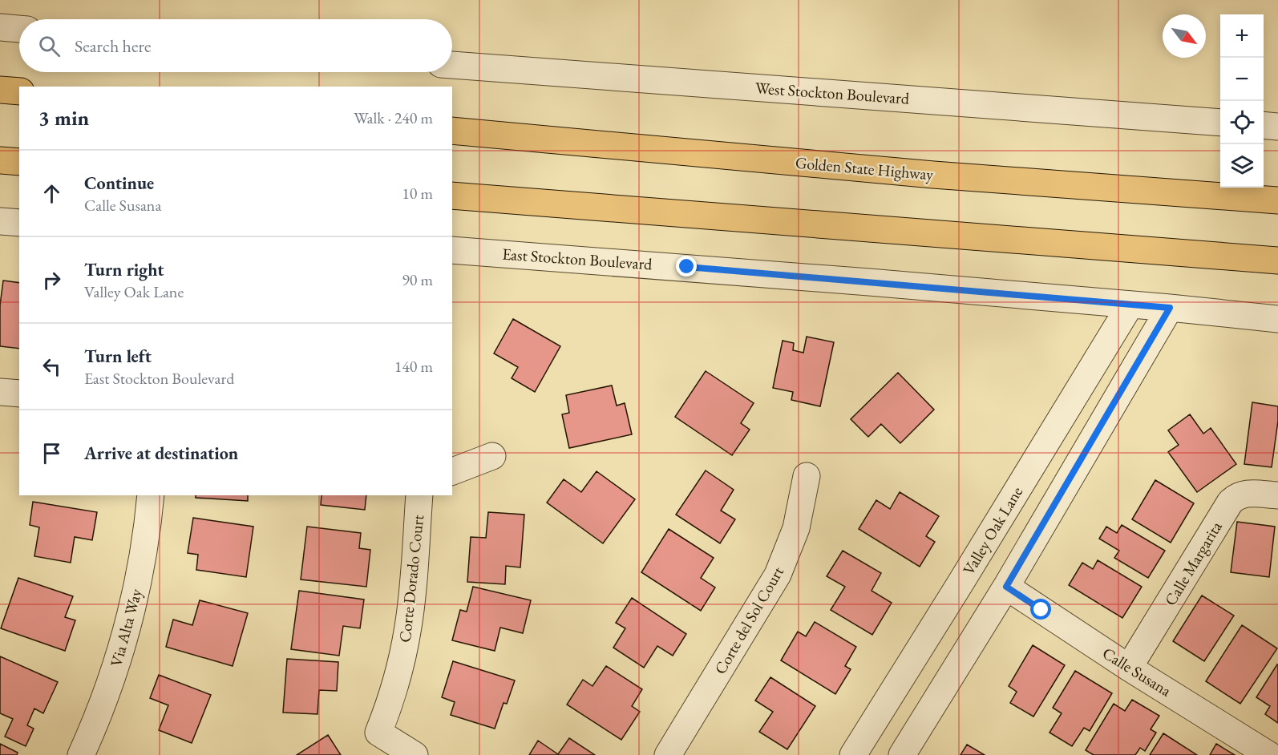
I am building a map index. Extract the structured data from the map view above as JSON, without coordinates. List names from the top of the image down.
{
  "streets": {
    "highway": ["Golden State Highway"],
    "street": [
      "West Stockton Boulevard",
      "East Stockton Boulevard",
      "Valley Oak Lane",
      "Calle Margarita",
      "Corte Dorado Court",
      "Corte del Sol Court",
      "Via Alta Way",
      "Calle Susana"
    ]
  },
  "crossings": [
    ["East Stockton Boulevard", "Valley Oak Lane"],
    ["Calle Margarita", "Calle Susana"]
  ],
  "north": "bottom right",
  "page": {
    "map_buttons": ["+", "−"],
    "search": "Search here",
    "heading": ["3 min", "Walk · 240 m"],
    "list": [
      ["Continue", "Calle Susana", "10 m"],
      ["Turn right", "Valley Oak Lane", "90 m"],
      ["Turn left", "East Stockton Boulevard", "140 m"],
      "Arrive at destination"
    ]
  }
}
